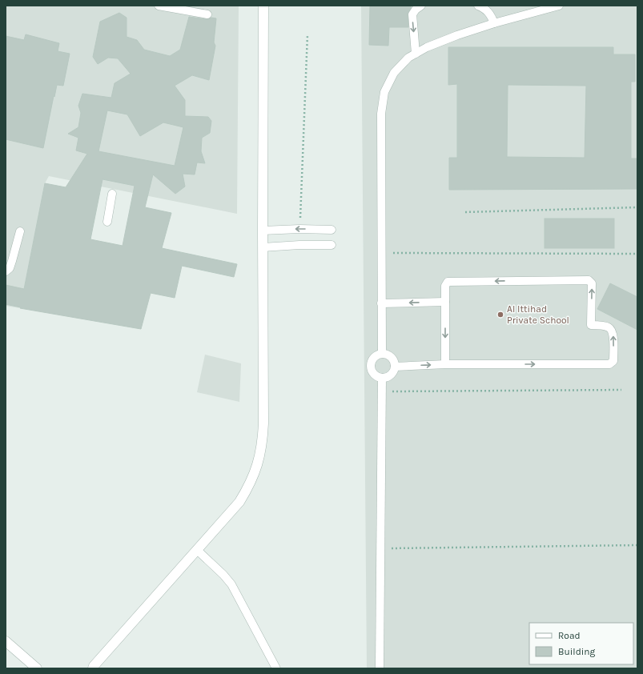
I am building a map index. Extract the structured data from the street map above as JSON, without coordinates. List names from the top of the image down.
{
  "places": ["Al Ittihad Private School"],
  "legend": ["Road", "Building"]
}
